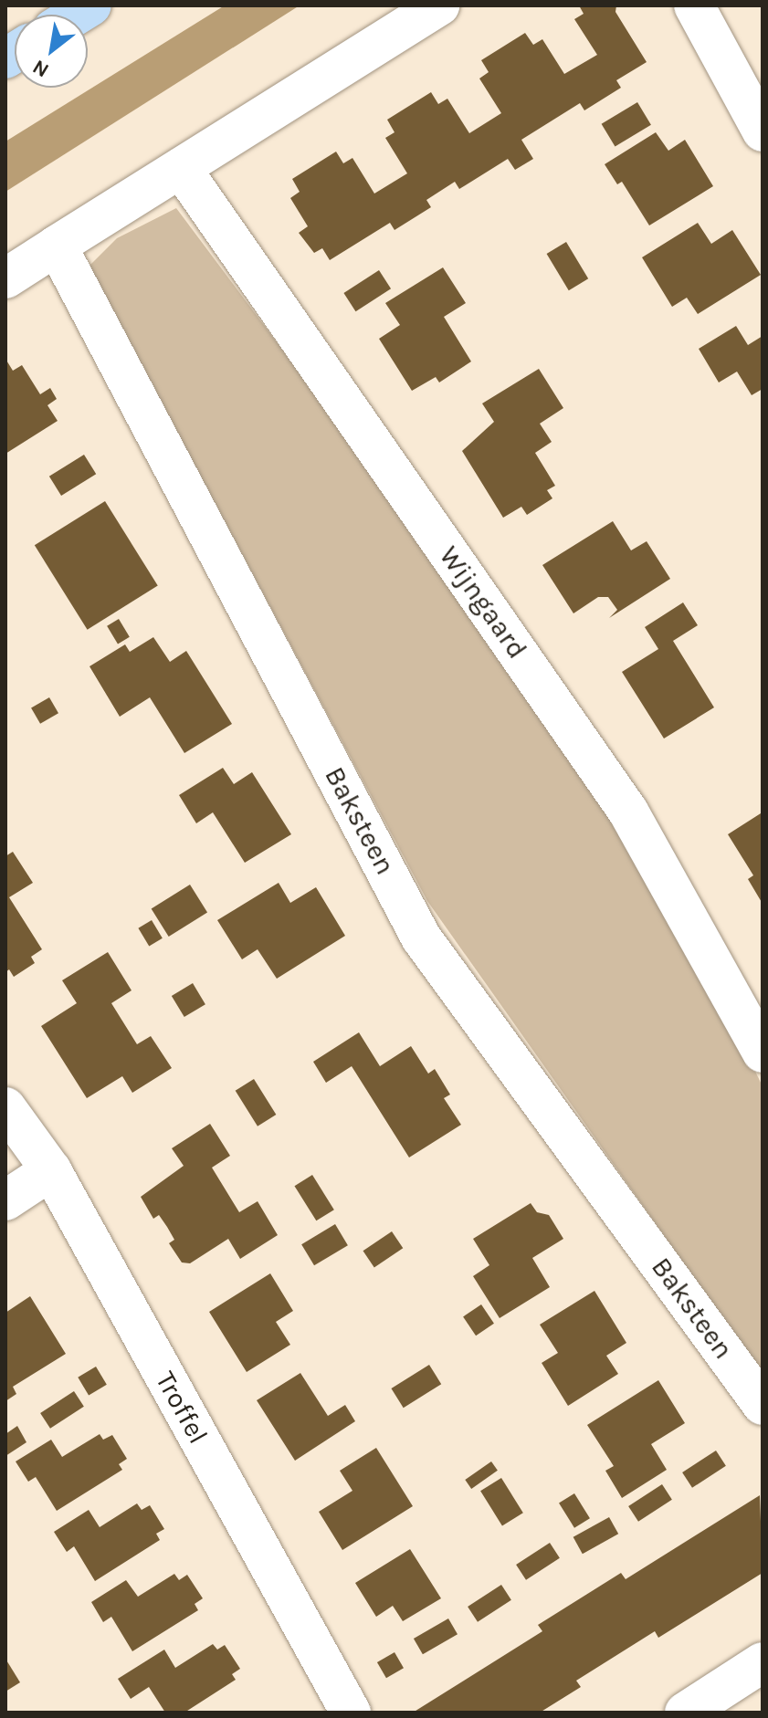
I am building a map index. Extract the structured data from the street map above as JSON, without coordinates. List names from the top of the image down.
{
  "streets": {
    "street": ["Wijngaard", "Baksteen", "Troffel"]
  },
  "north": "bottom left"
}
